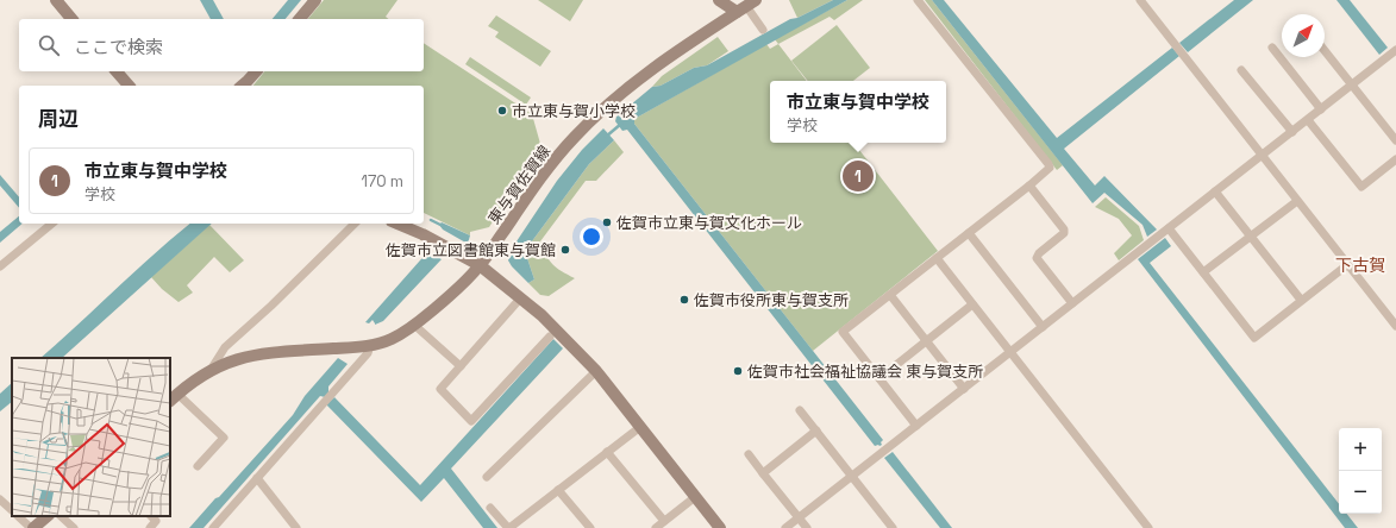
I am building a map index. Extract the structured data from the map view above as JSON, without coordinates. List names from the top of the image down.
{
  "streets": {
    "main road": ["東与賀佐賀線"]
  },
  "districts": ["下古賀"],
  "places": [
    "市立東与賀小学校",
    "佐賀市立東与賀文化ホール",
    "佐賀市立図書館東与賀館",
    "佐賀市役所東与賀支所",
    "佐賀市社会福祉協議会 東与賀支所"
  ],
  "north": "top right",
  "page": {
    "search": "ここで検索",
    "popup": ["市立東与賀中学校", "学校"],
    "heading": "周辺",
    "list": [
      {
        "mark": "1",
        "name": "市立東与賀中学校",
        "note": "学校",
        "value": "170 m"
      }
    ],
    "pins": "1",
    "map_buttons": ["+", "−"]
  }
}
